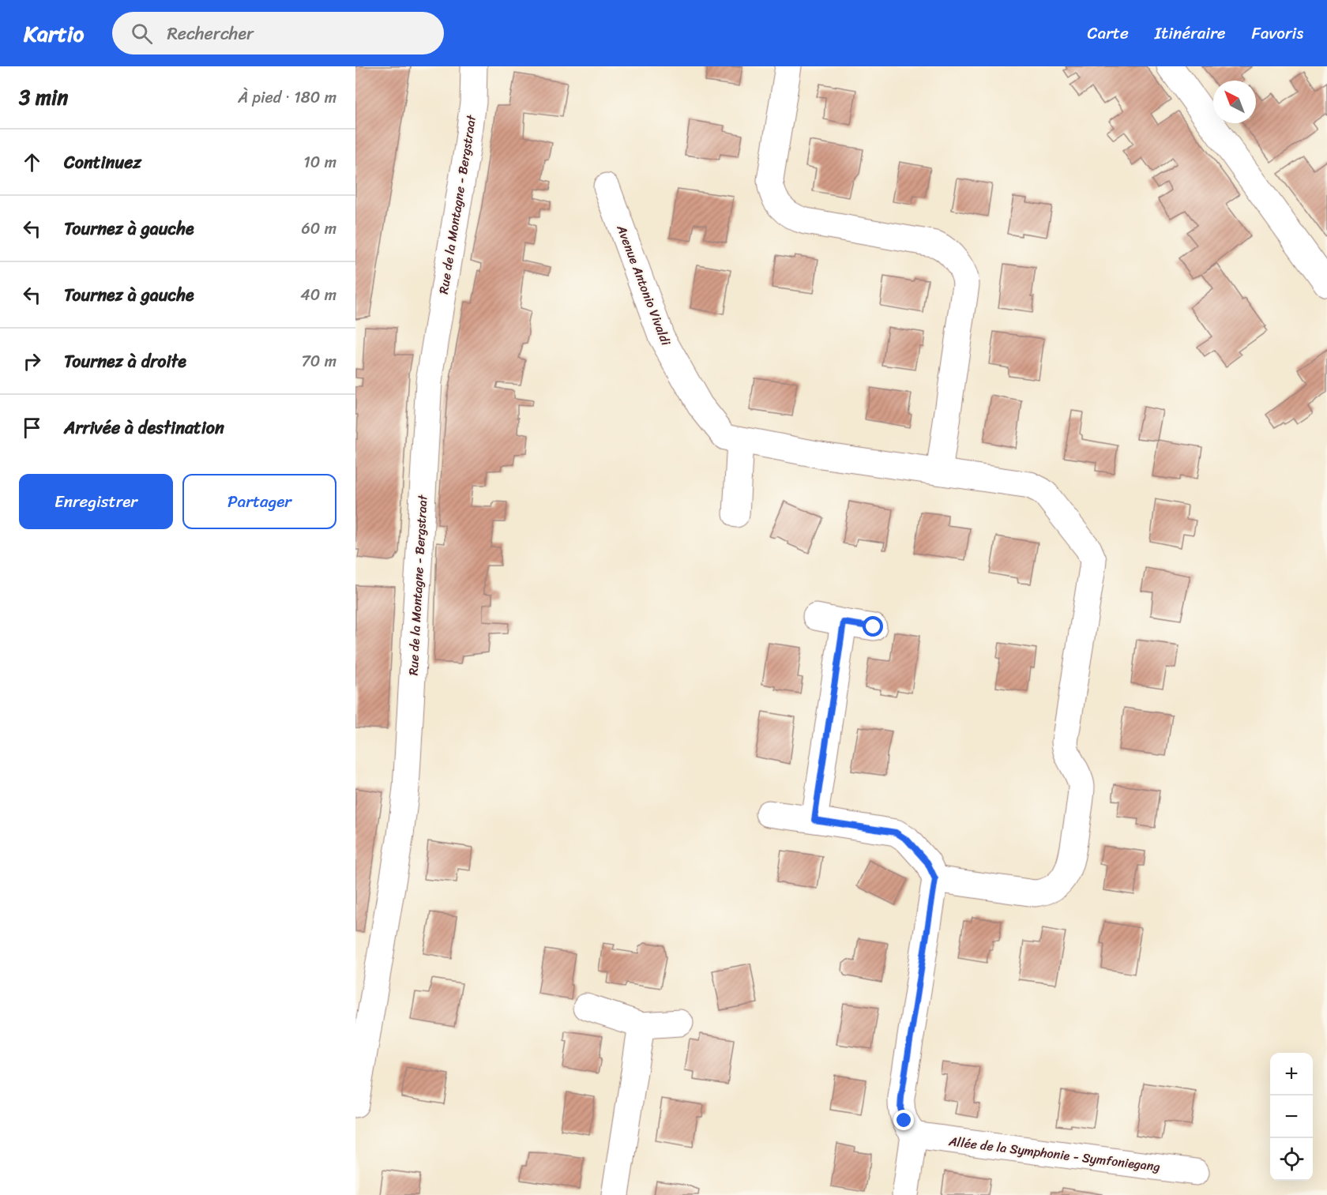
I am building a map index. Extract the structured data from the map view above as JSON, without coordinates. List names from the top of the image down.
{
  "streets": {
    "street": ["Rue de la Montagne - Bergstraat", "Avenue Antonio Vivaldi", "Allée de la Symphonie - Symfoniegang"]
  },
  "north": "top left",
  "page": {
    "header": "Kartio",
    "search": "Rechercher",
    "nav": ["Carte", "Itinéraire", "Favoris"],
    "heading": ["3 min", "À pied · 180 m"],
    "list": [
      ["Continuez", "10 m"],
      ["Tournez à gauche", "60 m"],
      ["Tournez à gauche", "40 m"],
      ["Tournez à droite", "70 m"],
      "Arrivée à destination"
    ],
    "buttons": ["Enregistrer", "Partager"],
    "map_buttons": ["+", "−"]
  }
}
